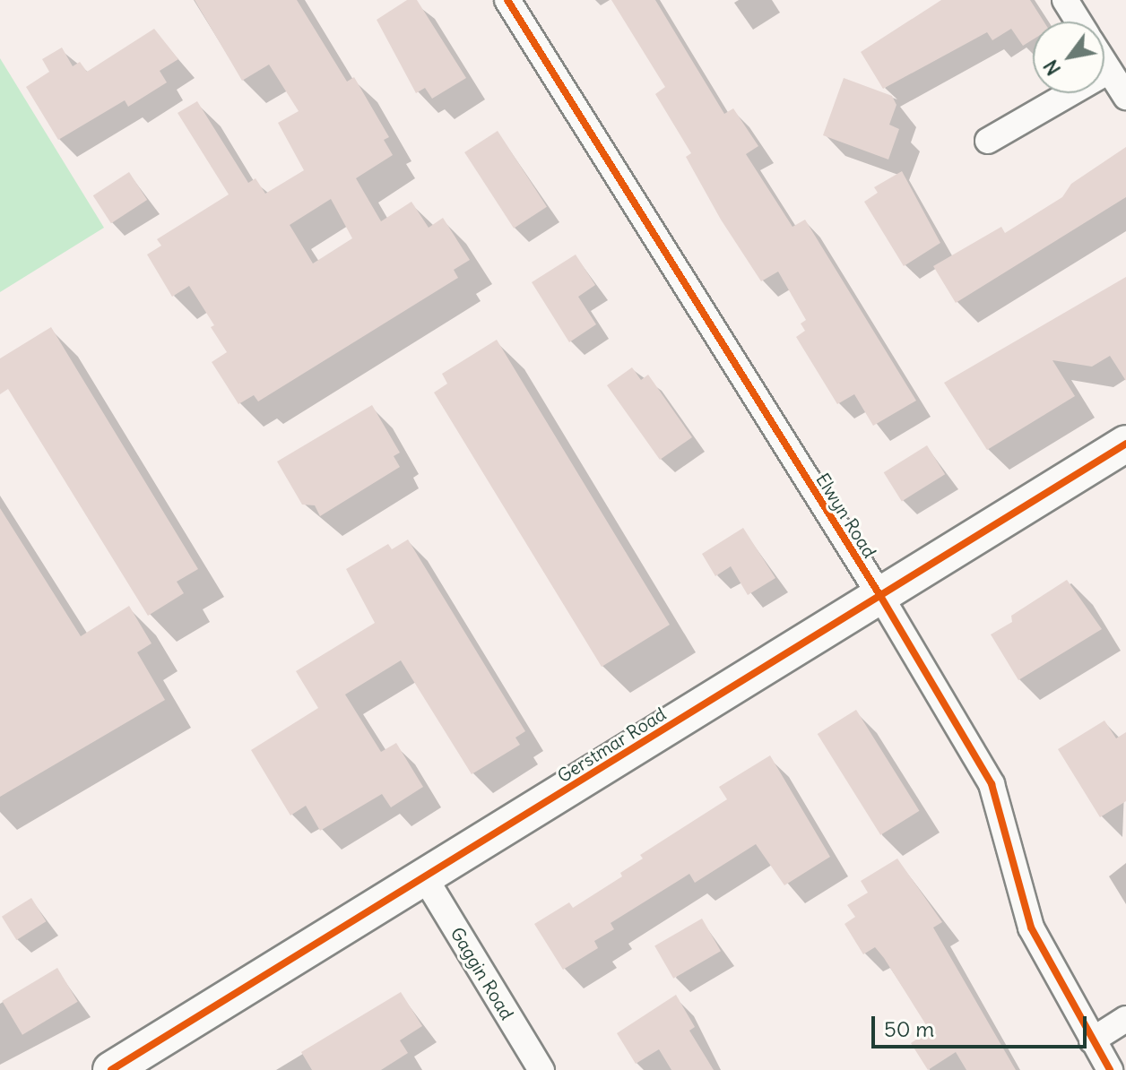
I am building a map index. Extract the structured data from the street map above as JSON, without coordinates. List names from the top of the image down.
{
  "streets": {
    "street": ["Elwyn Road", "Gerstmar Road", "Gaggin Road"]
  },
  "crossings": [
    ["Elwyn Road", "Gerstmar Road"],
    ["Gerstmar Road", "Gaggin Road"]
  ],
  "scale_bar": "50 m",
  "north": "bottom left"
}
